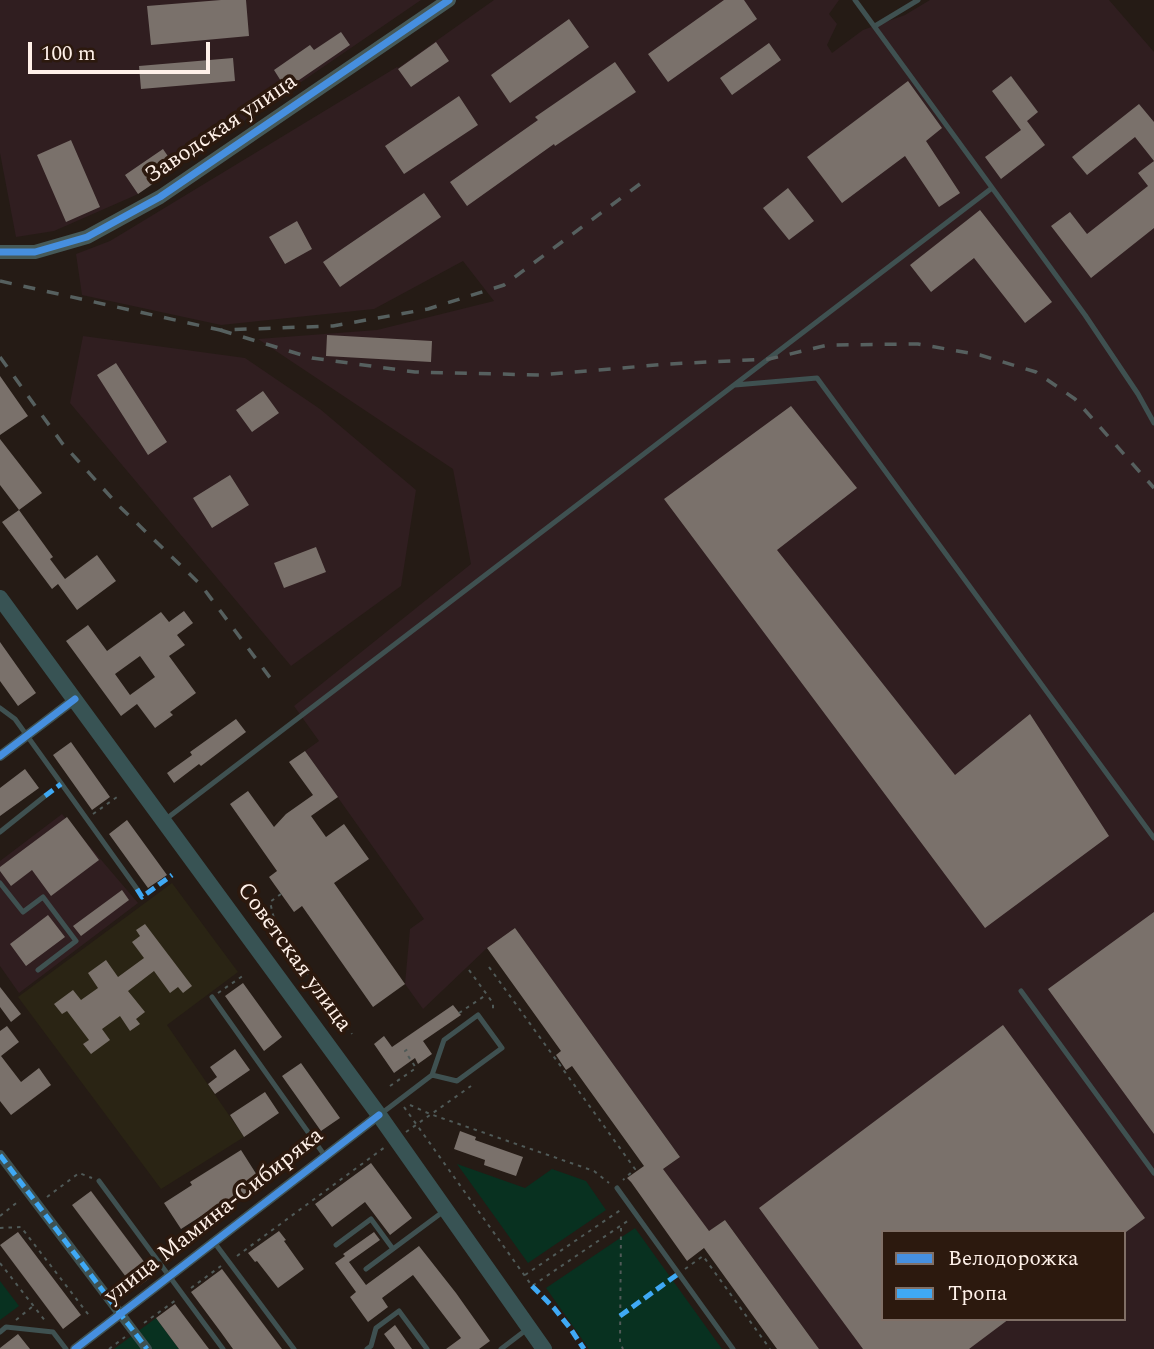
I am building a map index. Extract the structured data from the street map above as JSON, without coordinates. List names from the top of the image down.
{
  "streets": {
    "main road": ["Советская улица"],
    "street": ["Заводская улица", "улица Мамина-Сибиряка"]
  },
  "crossings": [
    ["Советская улица", "улица Мамина-Сибиряка"]
  ],
  "legend": ["Велодорожка", "Тропа"],
  "scale_bar": "100 m"
}
